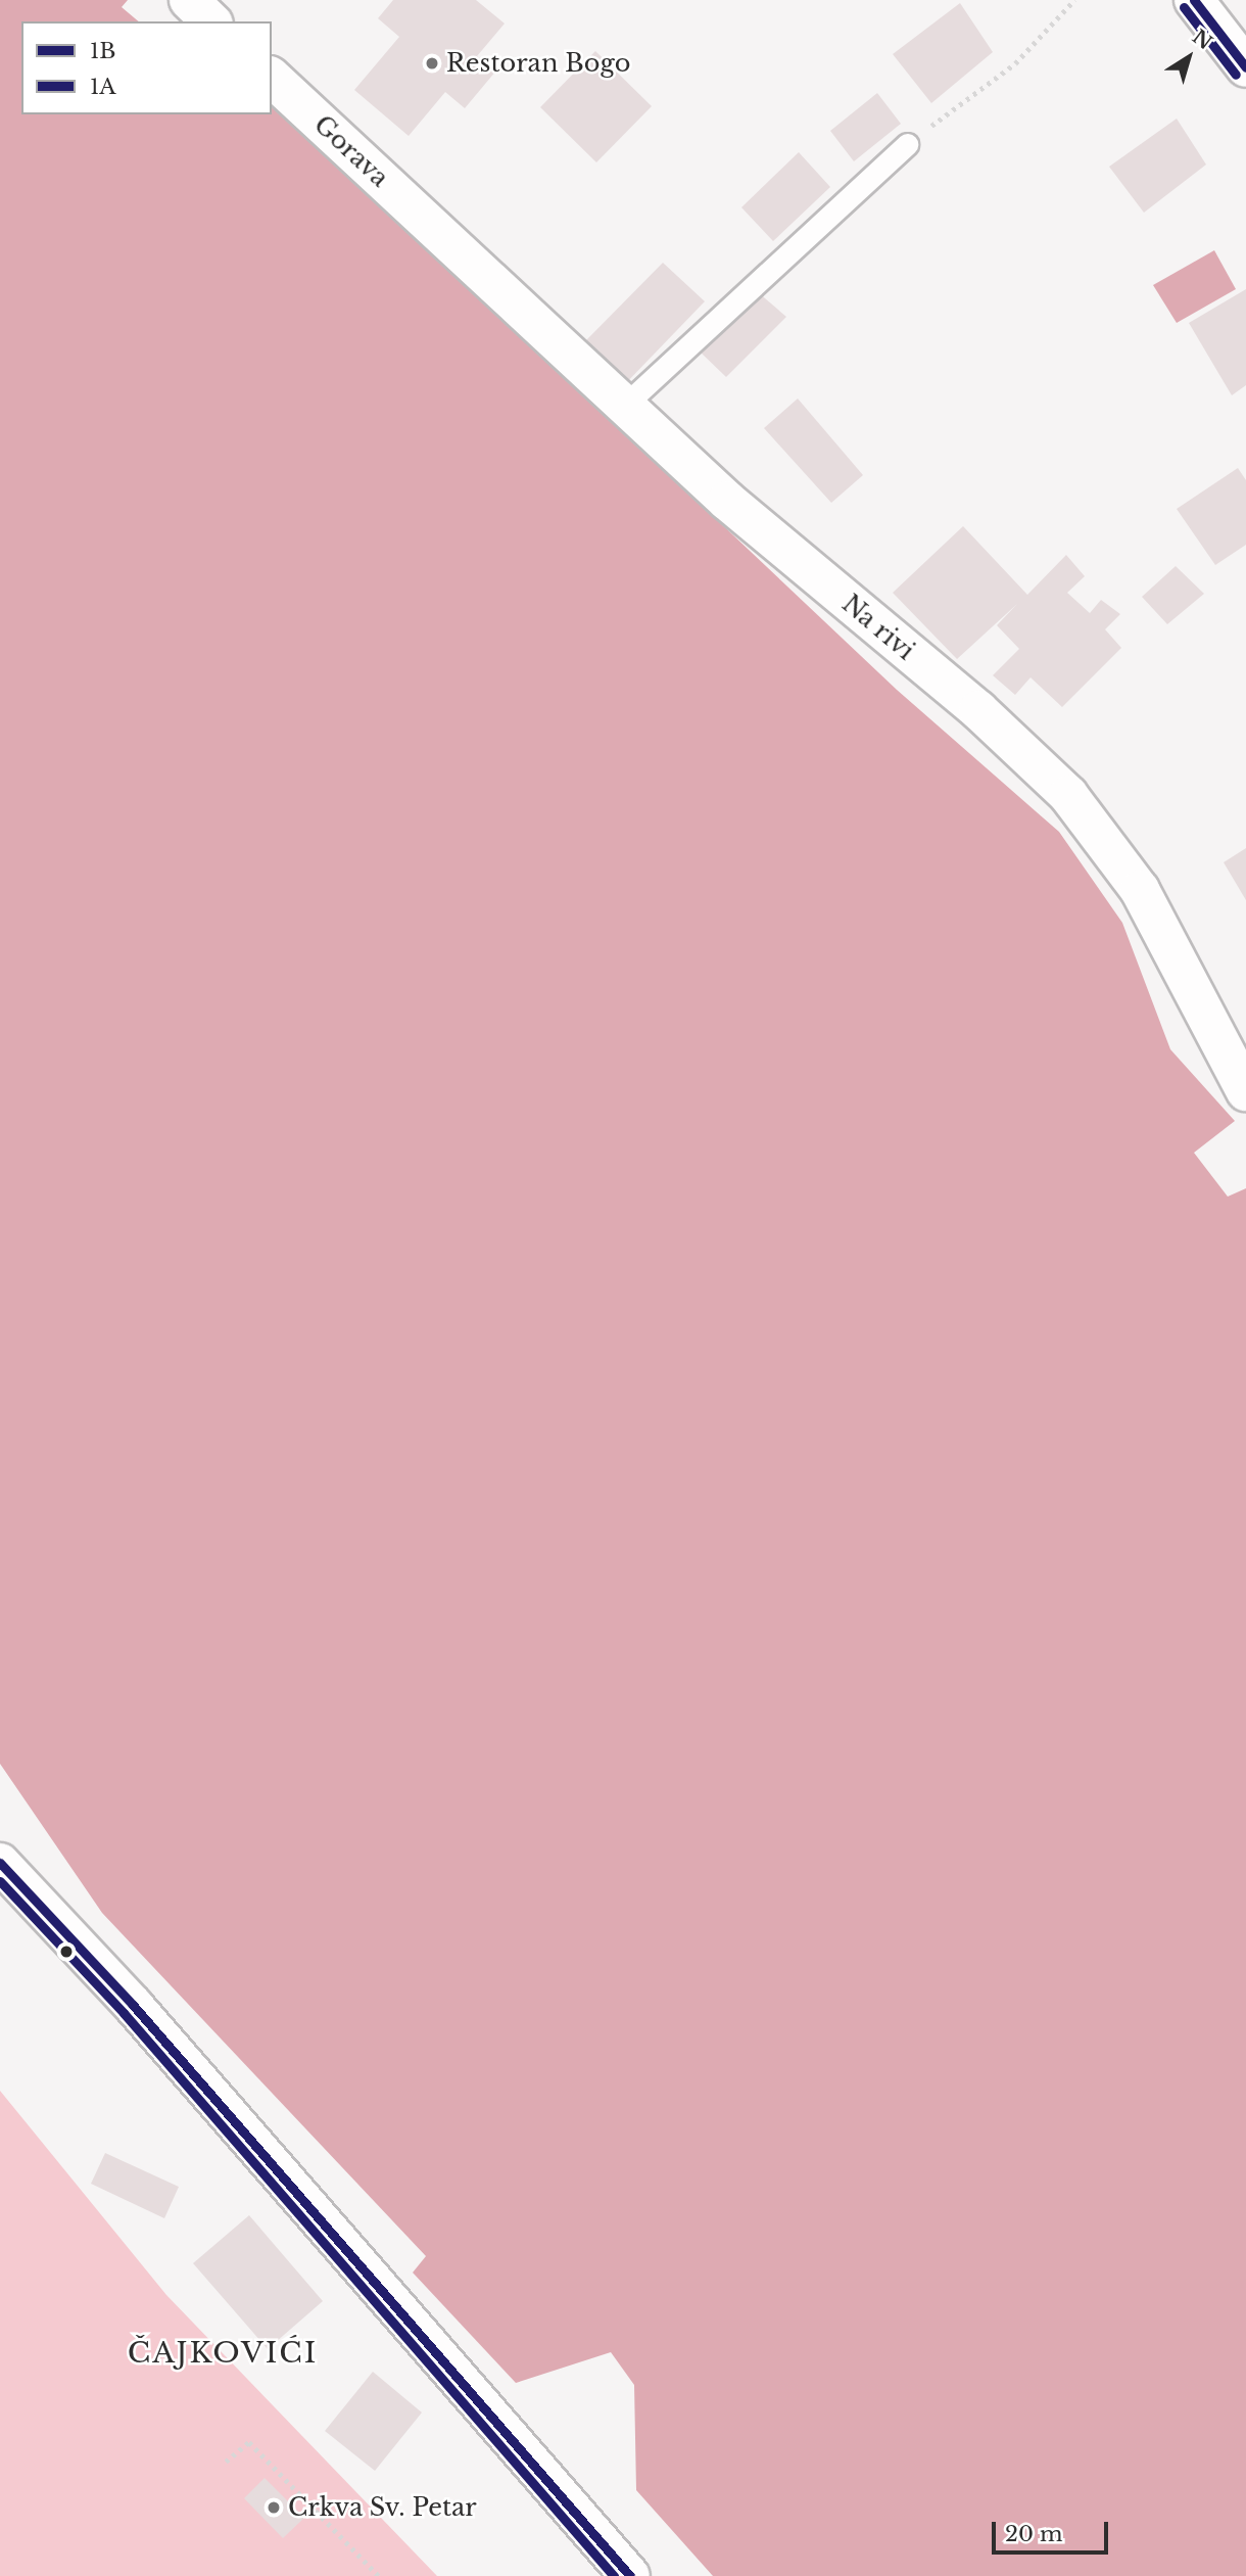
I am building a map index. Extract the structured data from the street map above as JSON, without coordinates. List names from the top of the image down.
{
  "streets": {
    "street": ["Gorava", "Na rivi"]
  },
  "crossings": [
    ["Gorava", "Na rivi"]
  ],
  "districts": ["ČAJKOVIĆI"],
  "places": ["Restoran Bogo", "Crkva Sv. Petar"],
  "lines": ["transit line 1B", "transit line 1A"],
  "legend": ["1B", "1A"],
  "scale_bar": "20 m",
  "north": "top right"
}
